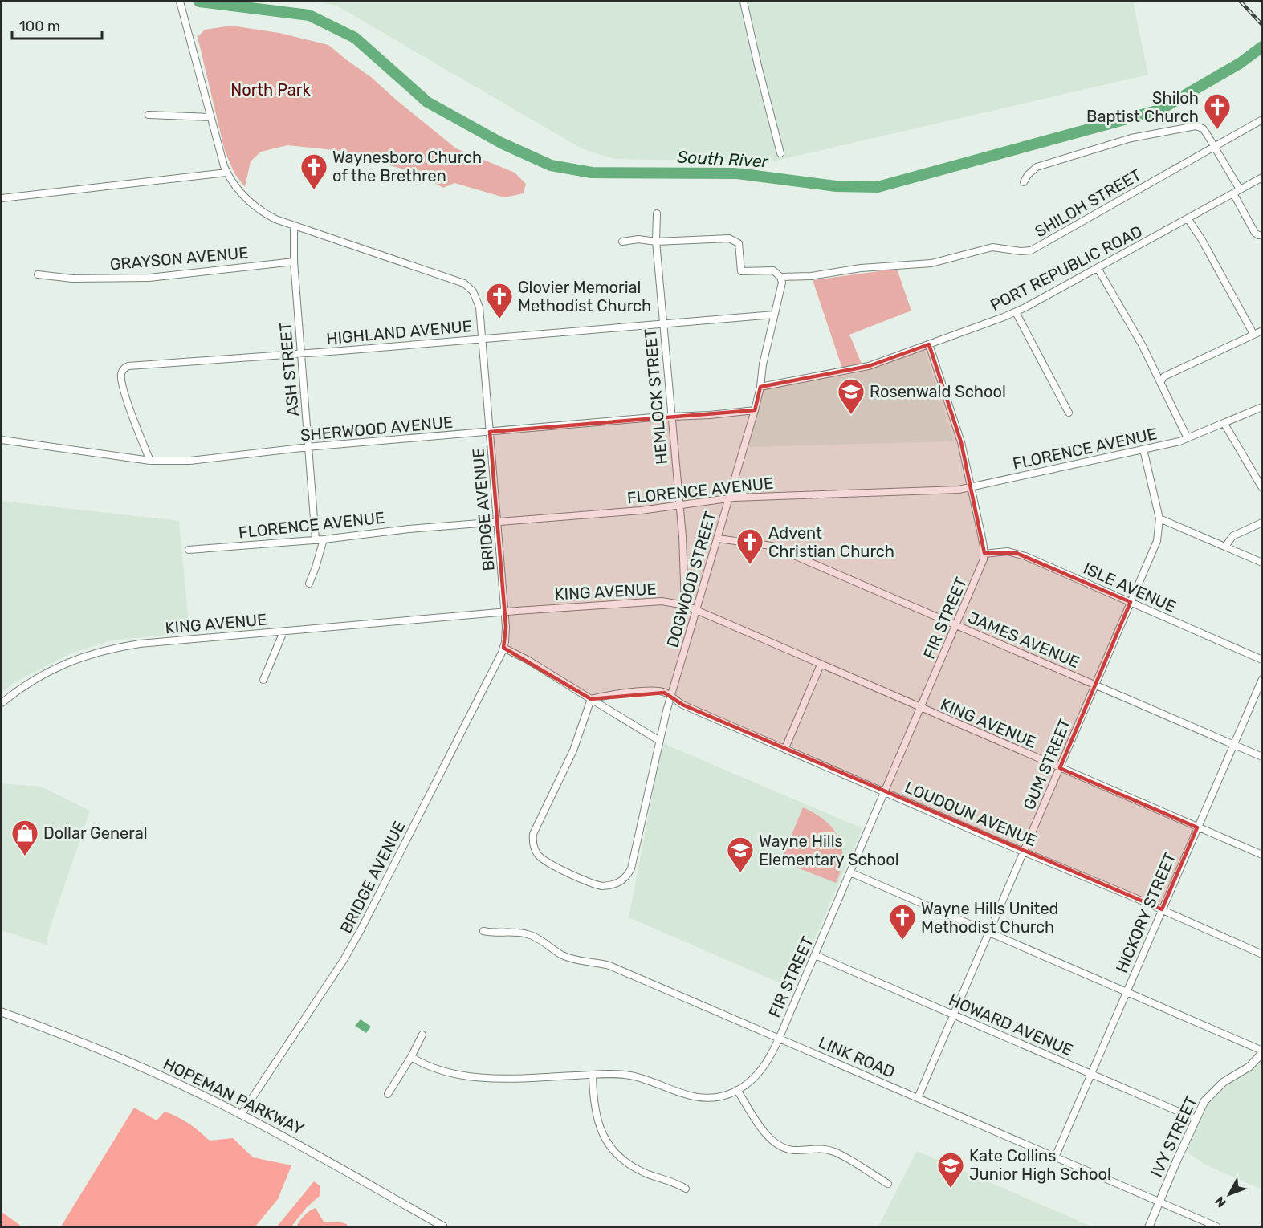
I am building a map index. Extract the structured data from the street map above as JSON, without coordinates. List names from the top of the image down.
{
  "streets": {
    "main road": ["HOPEMAN PARKWAY", "IVY STREET"],
    "street": [
      "SHILOH STREET",
      "GRAYSON AVENUE",
      "PORT REPUBLIC ROAD",
      "HIGHLAND AVENUE",
      "ASH STREET",
      "HEMLOCK STREET",
      "SHERWOOD AVENUE",
      "FLORENCE AVENUE",
      "BRIDGE AVENUE",
      "DOGWOOD STREET",
      "ISLE AVENUE",
      "KING AVENUE",
      "FIR STREET",
      "JAMES AVENUE",
      "GUM STREET",
      "LOUDOUN AVENUE",
      "HICKORY STREET",
      "HOWARD AVENUE",
      "LINK ROAD"
    ]
  },
  "crossings": [
    ["SHILOH STREET", "HEMLOCK STREET"],
    ["GRAYSON AVENUE", "ASH STREET"],
    ["PORT REPUBLIC ROAD", "DOGWOOD STREET"],
    ["HIGHLAND AVENUE", "ASH STREET"],
    ["HIGHLAND AVENUE", "HEMLOCK STREET"],
    ["HIGHLAND AVENUE", "SHERWOOD AVENUE"],
    ["HIGHLAND AVENUE", "BRIDGE AVENUE"],
    ["HIGHLAND AVENUE", "DOGWOOD STREET"],
    ["ASH STREET", "SHERWOOD AVENUE"],
    ["ASH STREET", "FLORENCE AVENUE"],
    ["ASH STREET", "BRIDGE AVENUE"],
    ["HEMLOCK STREET", "SHERWOOD AVENUE"],
    ["HEMLOCK STREET", "FLORENCE AVENUE"],
    ["HEMLOCK STREET", "KING AVENUE"],
    ["SHERWOOD AVENUE", "BRIDGE AVENUE"],
    ["SHERWOOD AVENUE", "DOGWOOD STREET"],
    ["FLORENCE AVENUE", "BRIDGE AVENUE"],
    ["FLORENCE AVENUE", "DOGWOOD STREET"],
    ["BRIDGE AVENUE", "KING AVENUE"],
    ["BRIDGE AVENUE", "HOPEMAN PARKWAY"],
    ["DOGWOOD STREET", "KING AVENUE"],
    ["DOGWOOD STREET", "JAMES AVENUE"],
    ["DOGWOOD STREET", "LOUDOUN AVENUE"],
    ["ISLE AVENUE", "FIR STREET"],
    ["ISLE AVENUE", "GUM STREET"],
    ["KING AVENUE", "FIR STREET"],
    ["KING AVENUE", "GUM STREET"],
    ["KING AVENUE", "HICKORY STREET"],
    ["FIR STREET", "JAMES AVENUE"],
    ["FIR STREET", "LOUDOUN AVENUE"],
    ["FIR STREET", "HOWARD AVENUE"],
    ["FIR STREET", "LINK ROAD"],
    ["JAMES AVENUE", "GUM STREET"],
    ["JAMES AVENUE", "HICKORY STREET"],
    ["GUM STREET", "LOUDOUN AVENUE"],
    ["GUM STREET", "HOWARD AVENUE"],
    ["GUM STREET", "LINK ROAD"],
    ["LOUDOUN AVENUE", "HICKORY STREET"],
    ["HICKORY STREET", "HOWARD AVENUE"],
    ["HICKORY STREET", "LINK ROAD"],
    ["HOWARD AVENUE", "IVY STREET"],
    ["LINK ROAD", "IVY STREET"]
  ],
  "water": ["South River"],
  "parks": ["North Park"],
  "places": {
    "church": [
      "Shiloh Baptist Church",
      "Waynesboro Church of the Brethren",
      "Glovier Memorial Methodist Church",
      "Advent Christian Church",
      "Wayne Hills United Methodist Church"
    ],
    "school or university": ["Rosenwald School", "Wayne Hills Elementary School", "Kate Collins Junior High School"],
    "shop": ["Dollar General"]
  },
  "scale_bar": "100 m",
  "north": "bottom left"
}
